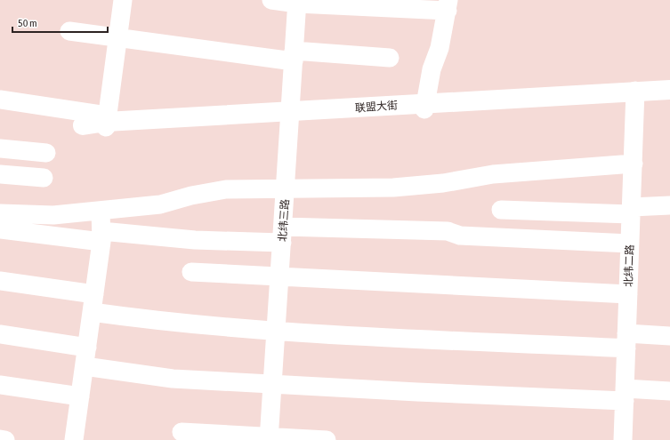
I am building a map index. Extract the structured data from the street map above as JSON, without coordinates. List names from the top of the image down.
{
  "streets": {
    "main road": ["联盟大街"],
    "street": ["北纬三路", "北纬二路"]
  },
  "crossings": [
    ["联盟大街", "北纬三路"],
    ["联盟大街", "北纬二路"]
  ],
  "scale_bar": "50 m"
}
